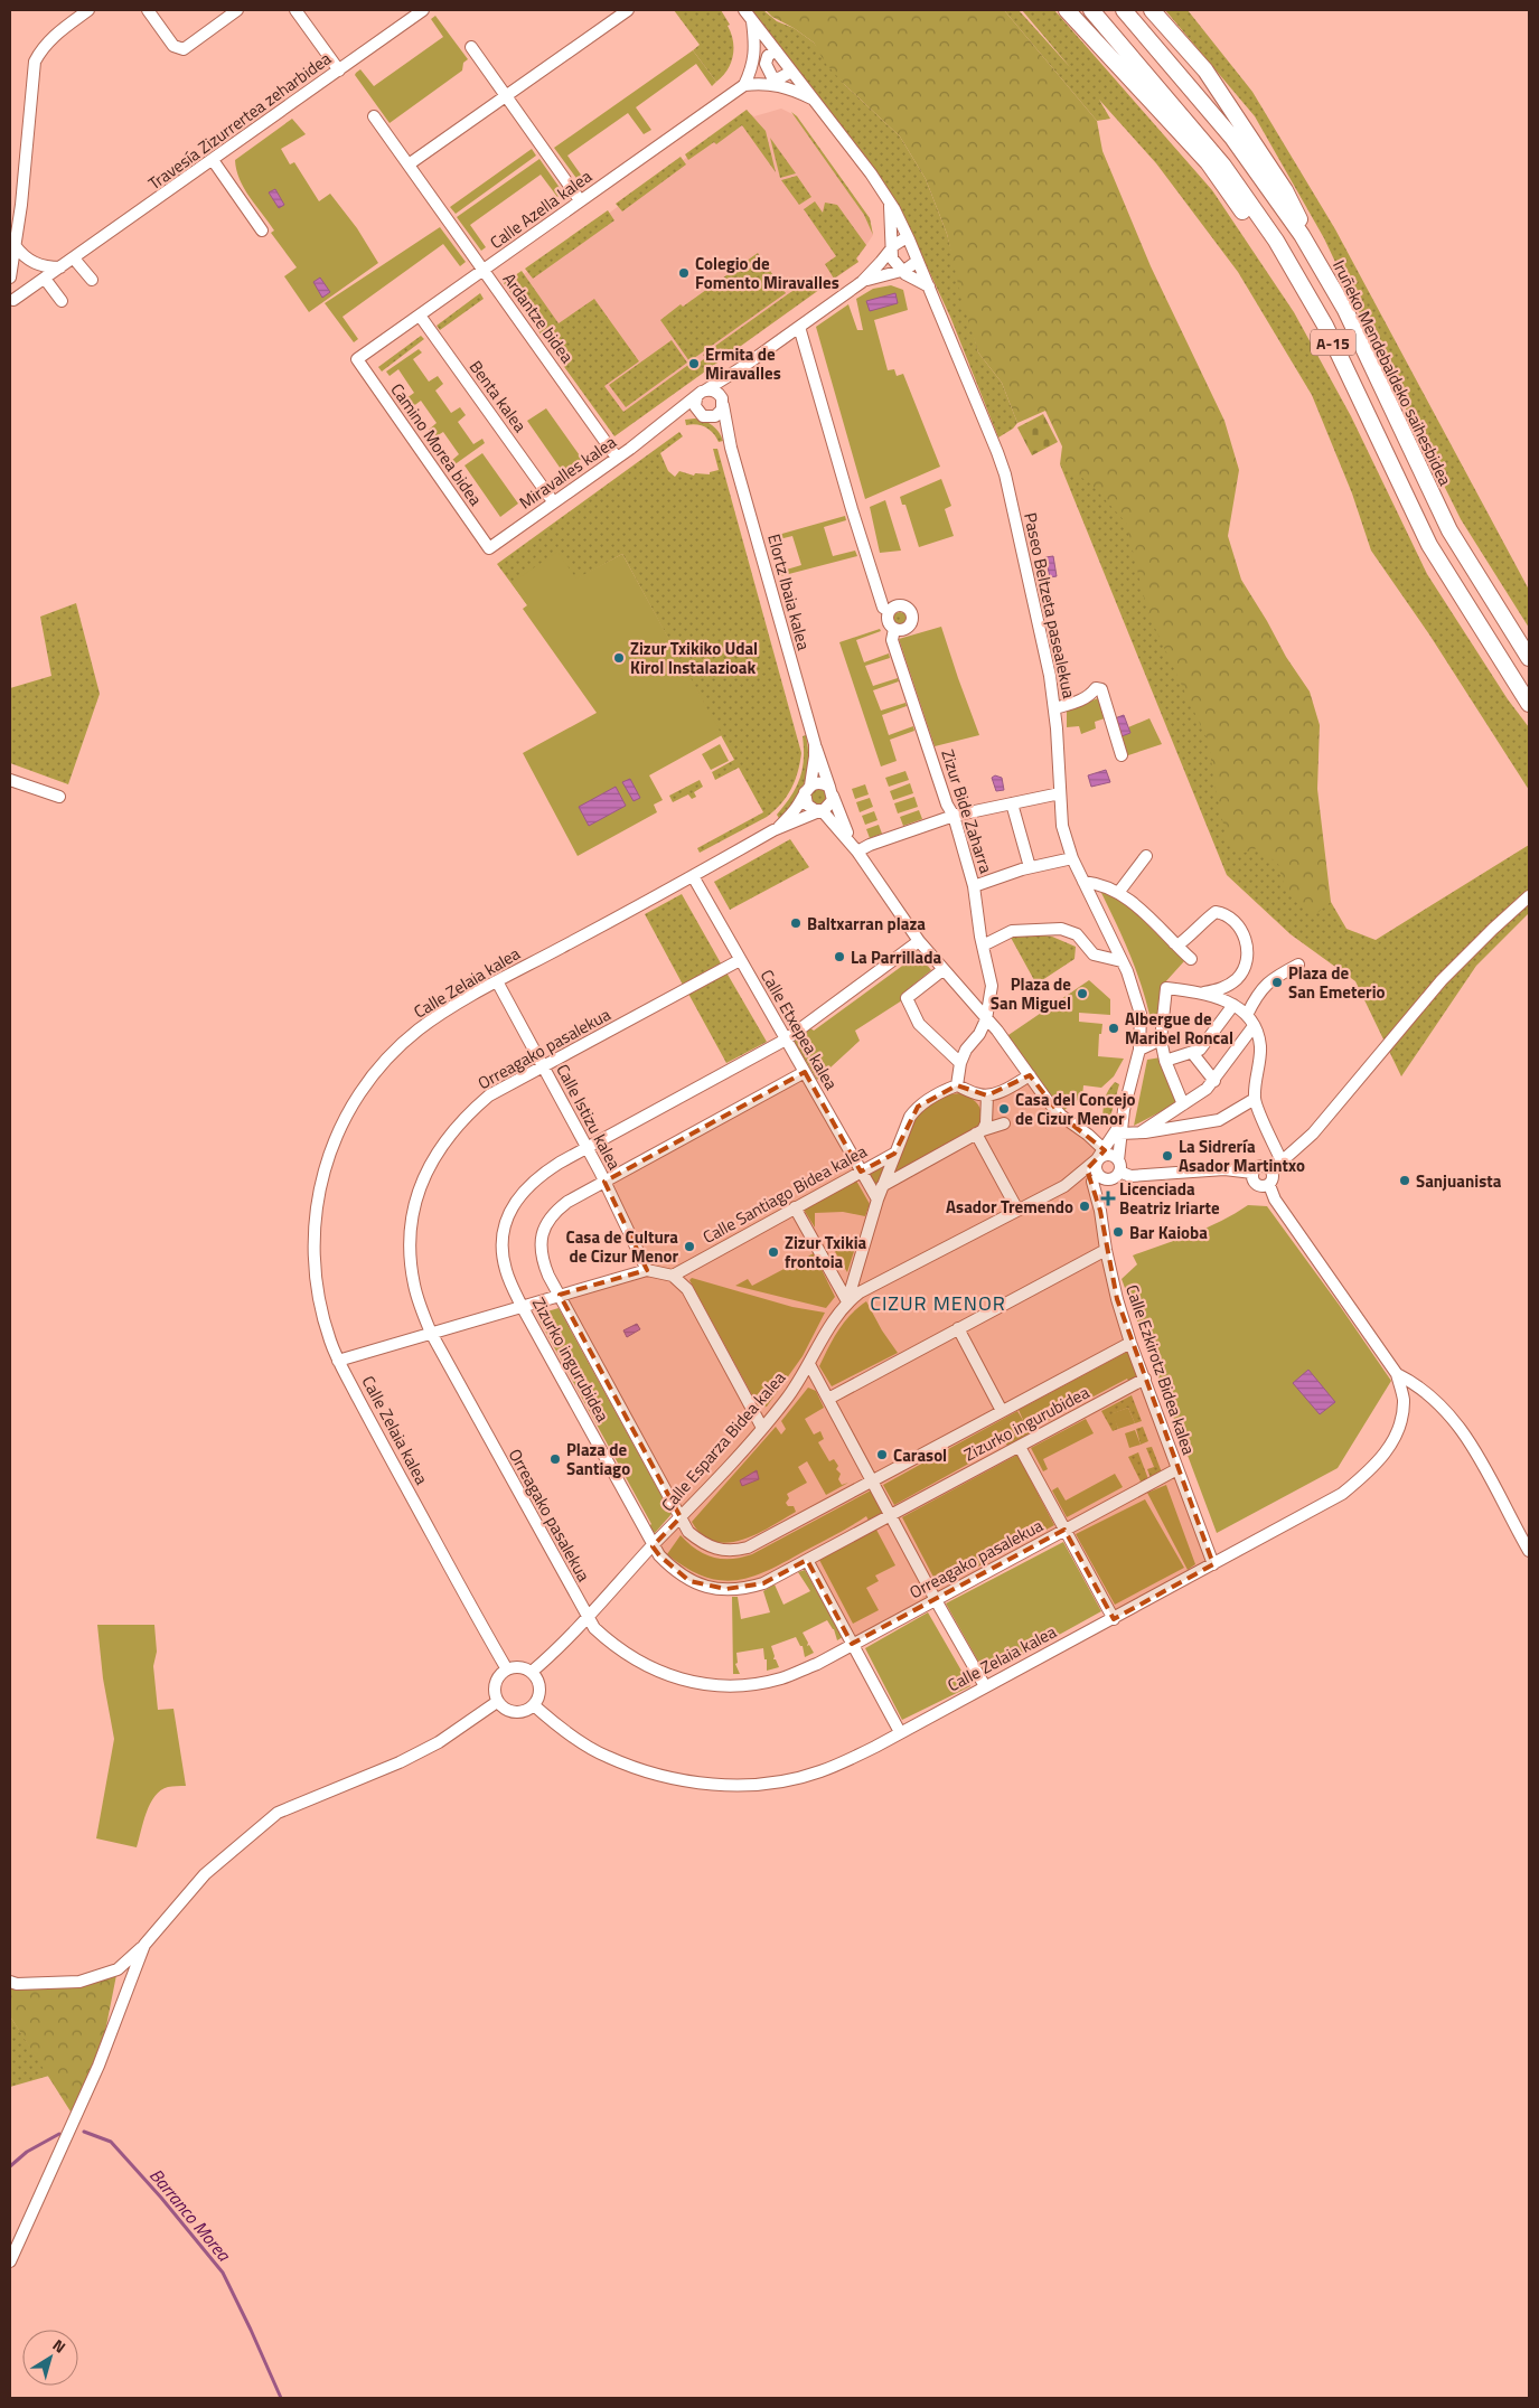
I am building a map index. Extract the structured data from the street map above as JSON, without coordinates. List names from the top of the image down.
{
  "streets": {
    "highway": ["A-15", "Iruñeko Mendebaldeko saihesbidea"],
    "street": [
      "Travesía Zizurrertea zeharbidea",
      "Calle Azella kalea",
      "Ardantze bidea",
      "Benta kalea",
      "Camino Morea bidea",
      "Miravalles kalea",
      "Elortz Ibaia kalea",
      "Paseo Beltzeta pasealekua",
      "Zizur Bide Zaharra",
      "Calle Zelaia kalea",
      "Calle Etxepea kalea",
      "Orreagako pasalekua",
      "Calle Istizu kalea",
      "Calle Santiago Bidea kalea",
      "Zizurko ingurubidea",
      "Calle Ezkirotz Bidea kalea",
      "Calle Esparza Bidea kalea"
    ]
  },
  "crossings": [
    ["Calle Azella kalea", "Ardantze bidea"],
    ["Calle Azella kalea", "Benta kalea"],
    ["Calle Azella kalea", "Camino Morea bidea"],
    ["Ardantze bidea", "Miravalles kalea"],
    ["Camino Morea bidea", "Miravalles kalea"],
    ["Miravalles kalea", "Elortz Ibaia kalea"],
    ["Miravalles kalea", "Paseo Beltzeta pasealekua"],
    ["Elortz Ibaia kalea", "Zizur Bide Zaharra"],
    ["Elortz Ibaia kalea", "Calle Zelaia kalea"],
    ["Elortz Ibaia kalea", "Zizurko ingurubidea"],
    ["Paseo Beltzeta pasealekua", "Calle Esparza Bidea kalea"],
    ["Calle Zelaia kalea", "Calle Etxepea kalea"],
    ["Calle Zelaia kalea", "Calle Istizu kalea"],
    ["Calle Zelaia kalea", "Calle Ezkirotz Bidea kalea"],
    ["Calle Zelaia kalea", "Calle Esparza Bidea kalea"],
    ["Calle Etxepea kalea", "Orreagako pasalekua"],
    ["Calle Etxepea kalea", "Calle Santiago Bidea kalea"],
    ["Calle Etxepea kalea", "Zizurko ingurubidea"],
    ["Orreagako pasalekua", "Calle Istizu kalea"],
    ["Orreagako pasalekua", "Calle Esparza Bidea kalea"],
    ["Calle Istizu kalea", "Zizurko ingurubidea"],
    ["Zizurko ingurubidea", "Calle Ezkirotz Bidea kalea"],
    ["Zizurko ingurubidea", "Calle Esparza Bidea kalea"],
    ["Calle Ezkirotz Bidea kalea", "Calle Esparza Bidea kalea"]
  ],
  "districts": ["CIZUR MENOR"],
  "water": ["Barranco Morea"],
  "places": {
    "other": [
      "Colegio de Fomento Miravalles",
      "Ermita de Miravalles",
      "Zizur Txikiko Udal Kirol Instalazioak",
      "Baltxarran plaza",
      "La Parrillada",
      "Plaza de San Emeterio",
      "Plaza de San Miguel",
      "Albergue de Maribel Roncal",
      "Casa del Concejo de Cizur Menor",
      "La Sidrería Asador Martintxo",
      "Sanjuanista",
      "Asador Tremendo",
      "Bar Kaioba",
      "Casa de Cultura de Cizur Menor",
      "Zizur Txikia frontoia",
      "Carasol",
      "Plaza de Santiago"
    ],
    "health": ["Licenciada Beatriz Iriarte"]
  },
  "north": "top right"
}
